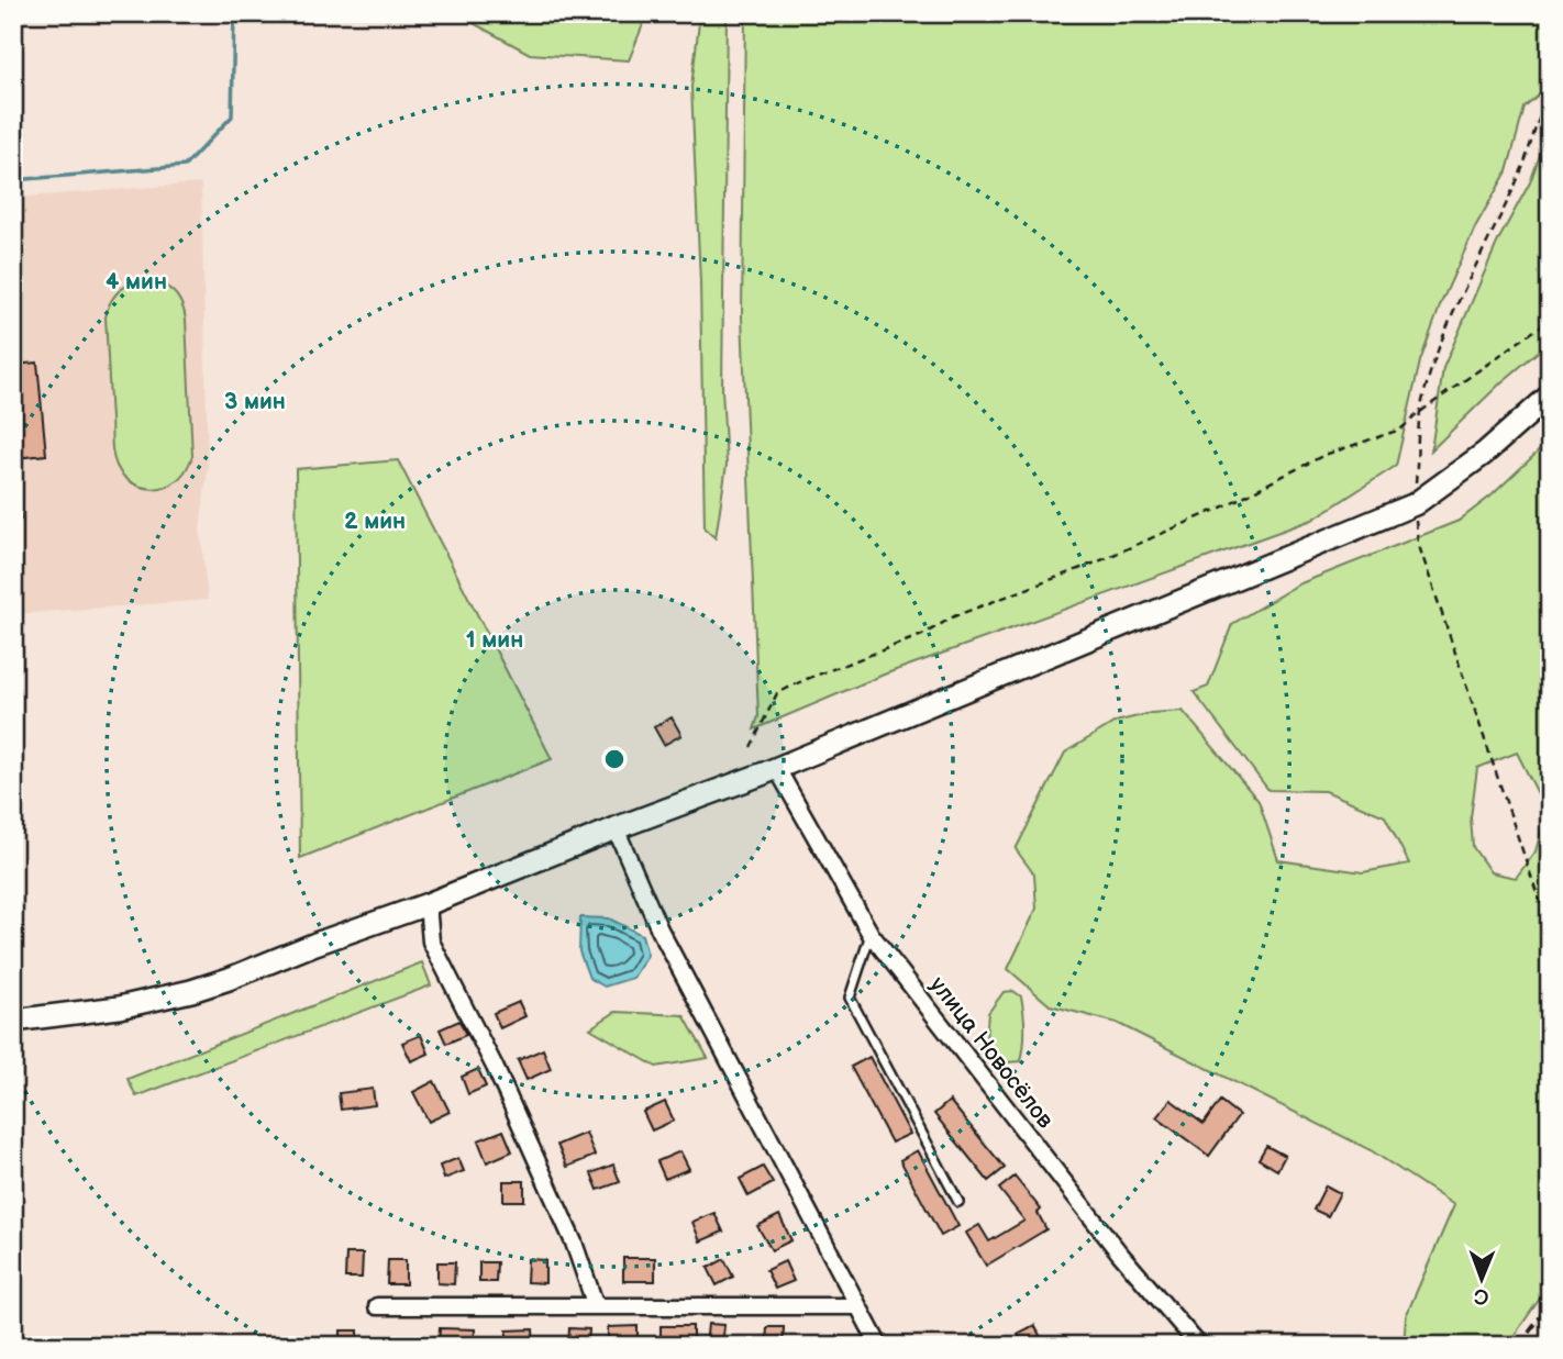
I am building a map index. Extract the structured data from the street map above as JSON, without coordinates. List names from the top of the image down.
{
  "streets": {
    "street": ["улица Новосёлов"]
  },
  "north": "bottom",
  "rings": [
    "4 мин",
    "3 мин",
    "2 мин",
    "1 мин"
  ]
}
